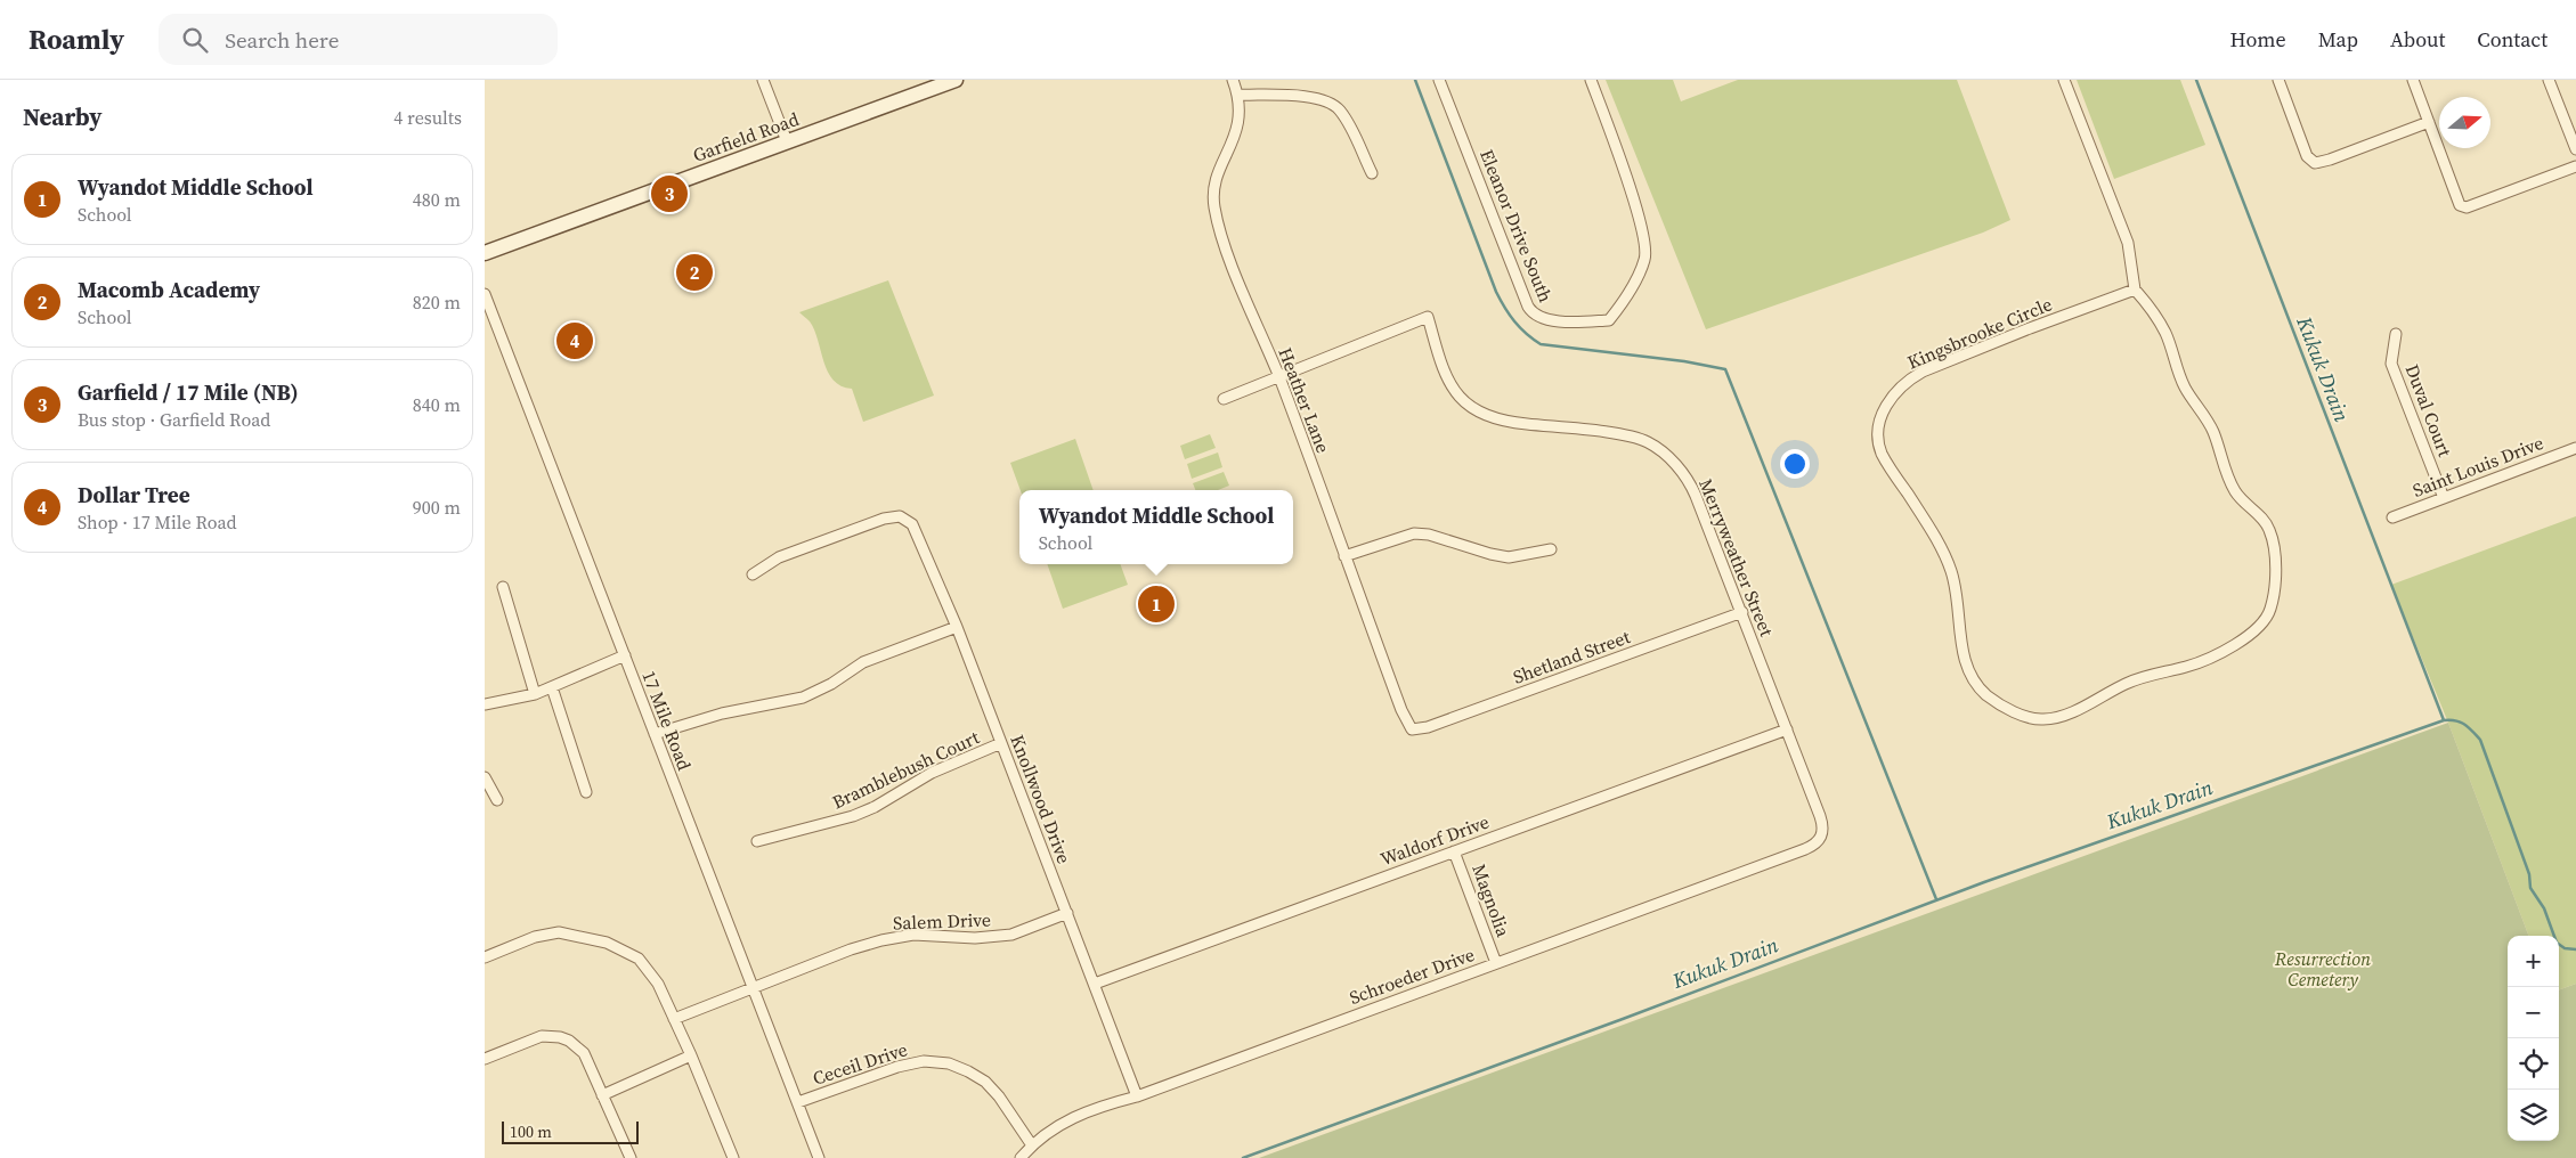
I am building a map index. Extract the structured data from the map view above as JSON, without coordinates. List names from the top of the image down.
{
  "streets": {
    "main road": ["Garfield Road"],
    "street": [
      "Eleanor Drive South",
      "Kingsbrooke Circle",
      "Heather Lane",
      "Duval Court",
      "Saint Louis Drive",
      "Merryweather Street",
      "Shetland Street",
      "17 Mile Road",
      "Bramblebush Court",
      "Knollwood Drive",
      "Waldorf Drive",
      "Magnolia",
      "Salem Drive",
      "Schroeder Drive",
      "Ceceil Drive"
    ]
  },
  "crossings": [
    ["Heather Lane", "Merryweather Street"],
    ["Heather Lane", "Shetland Street"],
    ["Duval Court", "Saint Louis Drive"],
    ["Merryweather Street", "Shetland Street"],
    ["Merryweather Street", "Waldorf Drive"],
    ["Merryweather Street", "Schroeder Drive"],
    ["17 Mile Road", "Salem Drive"],
    ["17 Mile Road", "Ceceil Drive"],
    ["Bramblebush Court", "Knollwood Drive"],
    ["Knollwood Drive", "Waldorf Drive"],
    ["Knollwood Drive", "Salem Drive"],
    ["Knollwood Drive", "Schroeder Drive"],
    ["Waldorf Drive", "Magnolia"],
    ["Magnolia", "Schroeder Drive"],
    ["Schroeder Drive", "Ceceil Drive"]
  ],
  "water": ["Kukuk Drain"],
  "parks": ["Resurrection Cemetery"],
  "scale_bar": "100 m",
  "north": "right",
  "page": {
    "header": "Roamly",
    "search": "Search here",
    "nav": [
      "Home",
      "Map",
      "About",
      "Contact"
    ],
    "heading": ["Nearby", "4 results"],
    "list": [
      {
        "mark": "1",
        "name": "Wyandot Middle School",
        "note": "School",
        "value": "480 m"
      },
      {
        "mark": "2",
        "name": "Macomb Academy",
        "note": "School",
        "value": "820 m"
      },
      {
        "mark": "3",
        "name": "Garfield / 17 Mile (NB)",
        "note": "Bus stop · Garfield Road",
        "value": "840 m"
      },
      {
        "mark": "4",
        "name": "Dollar Tree",
        "note": "Shop · 17 Mile Road",
        "value": "900 m"
      }
    ],
    "pins": [
      "3",
      "2",
      "4",
      "1"
    ],
    "popup": ["Wyandot Middle School", "School"],
    "map_buttons": ["+", "−"],
    "scale": "100 m"
  }
}
